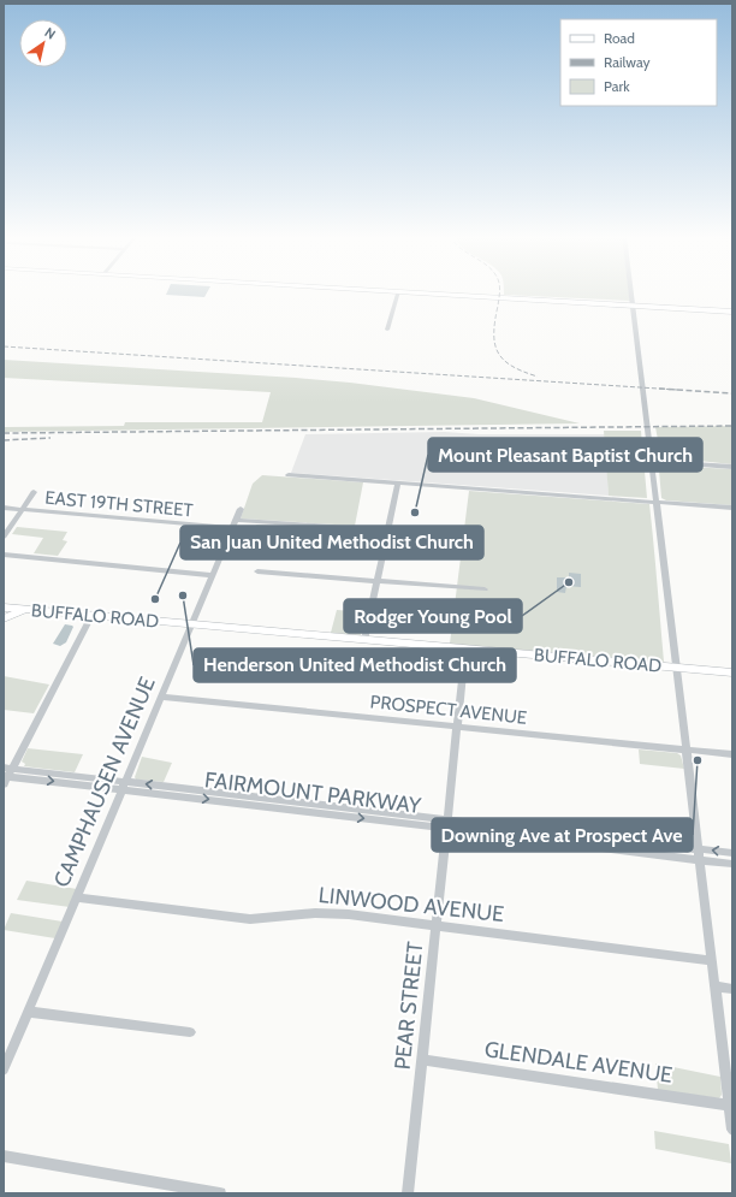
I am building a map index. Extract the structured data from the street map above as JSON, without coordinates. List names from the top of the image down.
{
  "streets": {
    "main road": ["BUFFALO ROAD"],
    "street": [
      "EAST 19TH STREET",
      "PROSPECT AVENUE",
      "CAMPHAUSEN AVENUE",
      "FAIRMOUNT PARKWAY",
      "LINWOOD AVENUE",
      "PEAR STREET",
      "GLENDALE AVENUE"
    ]
  },
  "crossings": [
    ["EAST 19TH STREET", "CAMPHAUSEN AVENUE"],
    ["BUFFALO ROAD", "CAMPHAUSEN AVENUE"],
    ["BUFFALO ROAD", "PEAR STREET"],
    ["PROSPECT AVENUE", "CAMPHAUSEN AVENUE"],
    ["PROSPECT AVENUE", "PEAR STREET"],
    ["CAMPHAUSEN AVENUE", "FAIRMOUNT PARKWAY"],
    ["CAMPHAUSEN AVENUE", "LINWOOD AVENUE"],
    ["FAIRMOUNT PARKWAY", "PEAR STREET"],
    ["LINWOOD AVENUE", "PEAR STREET"],
    ["PEAR STREET", "GLENDALE AVENUE"]
  ],
  "places": [
    "Mount Pleasant Baptist Church",
    "Rodger Young Pool",
    "Henderson United Methodist Church",
    "San Juan United Methodist Church",
    "Downing Ave at Prospect Ave"
  ],
  "legend": ["Road", "Railway", "Park"],
  "north": "top right"
}
